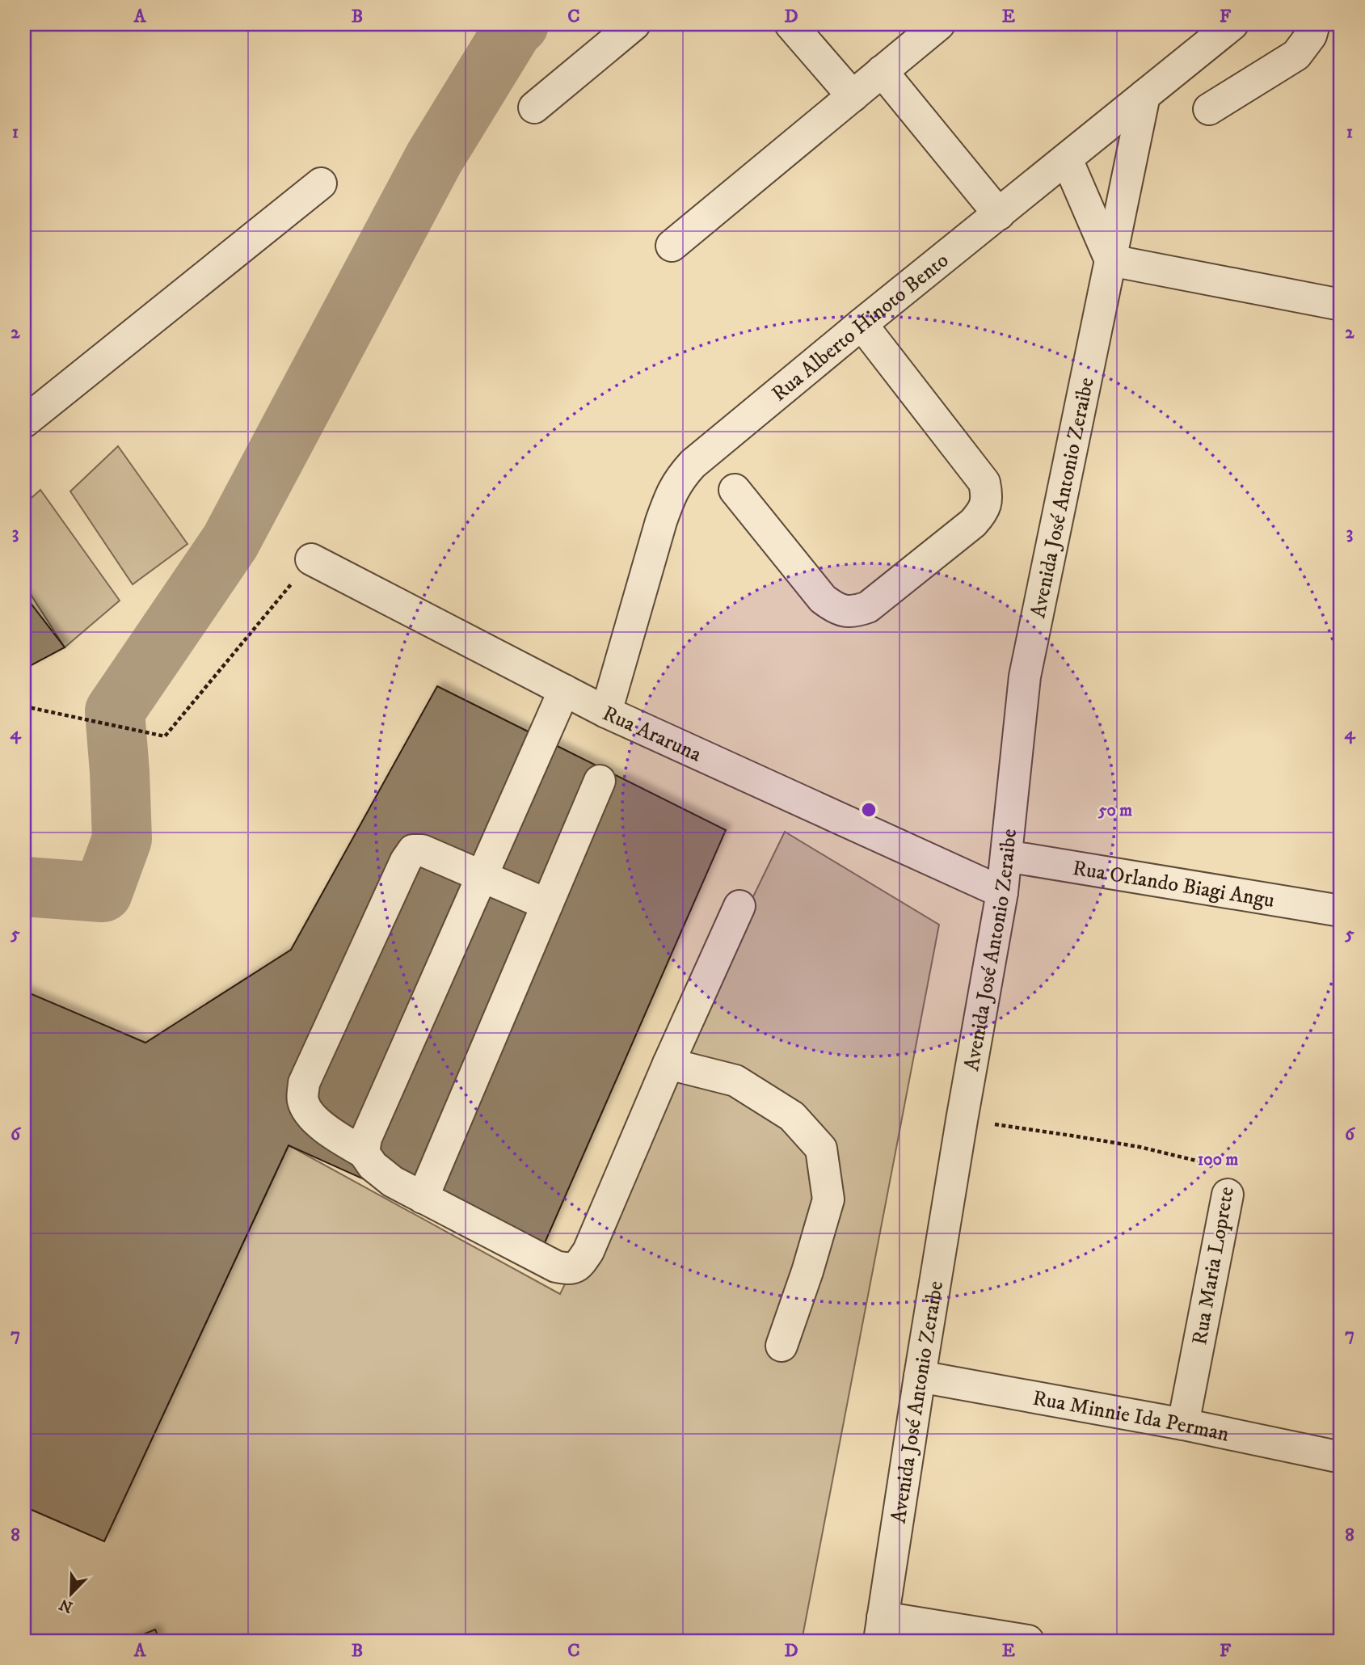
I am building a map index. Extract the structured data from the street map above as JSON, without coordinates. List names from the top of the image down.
{
  "streets": {
    "street": [
      "Rua Alberto Hinoto Bento",
      "Avenida José Antonio Zeraibe",
      "Rua Araruna",
      "Rua Orlando Biagi Angu",
      "Rua Maria Loprete",
      "Rua Minnie Ida Perman"
    ]
  },
  "crossings": [
    ["Rua Alberto Hinoto Bento", "Avenida José Antonio Zeraibe"],
    ["Rua Alberto Hinoto Bento", "Rua Araruna"],
    ["Avenida José Antonio Zeraibe", "Rua Araruna"],
    ["Avenida José Antonio Zeraibe", "Rua Orlando Biagi Angu"],
    ["Avenida José Antonio Zeraibe", "Rua Maria Loprete"],
    ["Avenida José Antonio Zeraibe", "Rua Minnie Ida Perman"],
    ["Rua Maria Loprete", "Rua Minnie Ida Perman"]
  ],
  "north": "bottom left",
  "grid": {
    "columns": [
      "A",
      "B",
      "C",
      "D",
      "E",
      "F"
    ],
    "rows": [
      "1",
      "2",
      "3",
      "4",
      "5",
      "6",
      "7",
      "8"
    ]
  },
  "rings": ["50 m", "100 m"]
}
